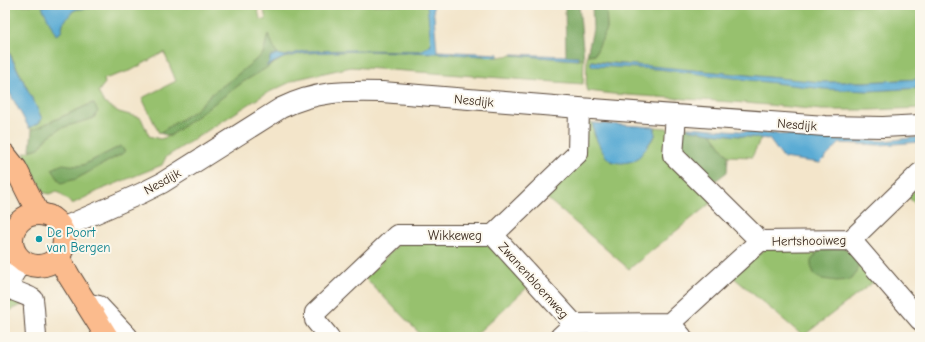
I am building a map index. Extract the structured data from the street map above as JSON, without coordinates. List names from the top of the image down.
{
  "streets": {
    "street": [
      "Nesdijk",
      "Wikkeweg",
      "Hertshooiweg",
      "Zwanenbloemweg"
    ]
  },
  "crossings": [
    ["Nesdijk", "Wikkeweg"],
    ["Nesdijk", "Hertshooiweg"],
    ["Wikkeweg", "Zwanenbloemweg"],
    ["Hertshooiweg", "Zwanenbloemweg"]
  ],
  "places": ["De Poort van Bergen"]
}
